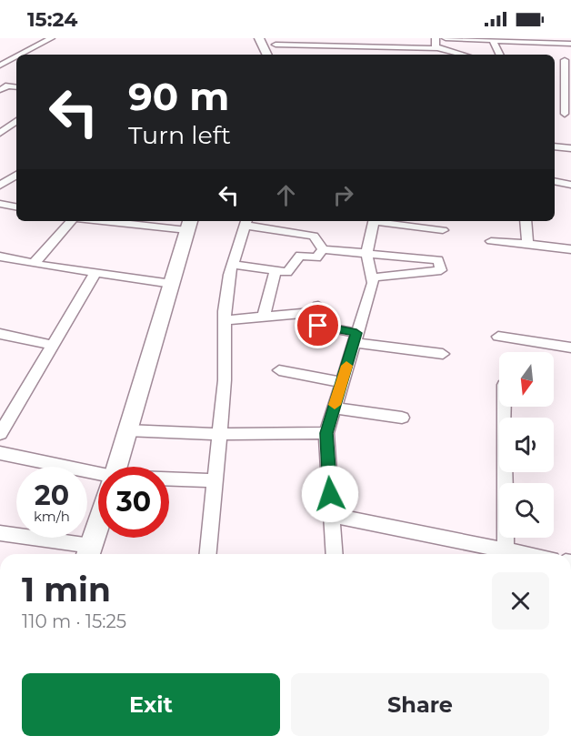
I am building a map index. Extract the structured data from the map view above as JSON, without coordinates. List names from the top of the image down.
{
  "north": "bottom",
  "page": {
    "status": "15:24",
    "turn": ["90 m", "Turn left"],
    "speed": "20 km/h",
    "limit": "30",
    "heading": ["1 min", "110 m · 15:25"],
    "buttons": ["Exit", "Share"]
  }
}
